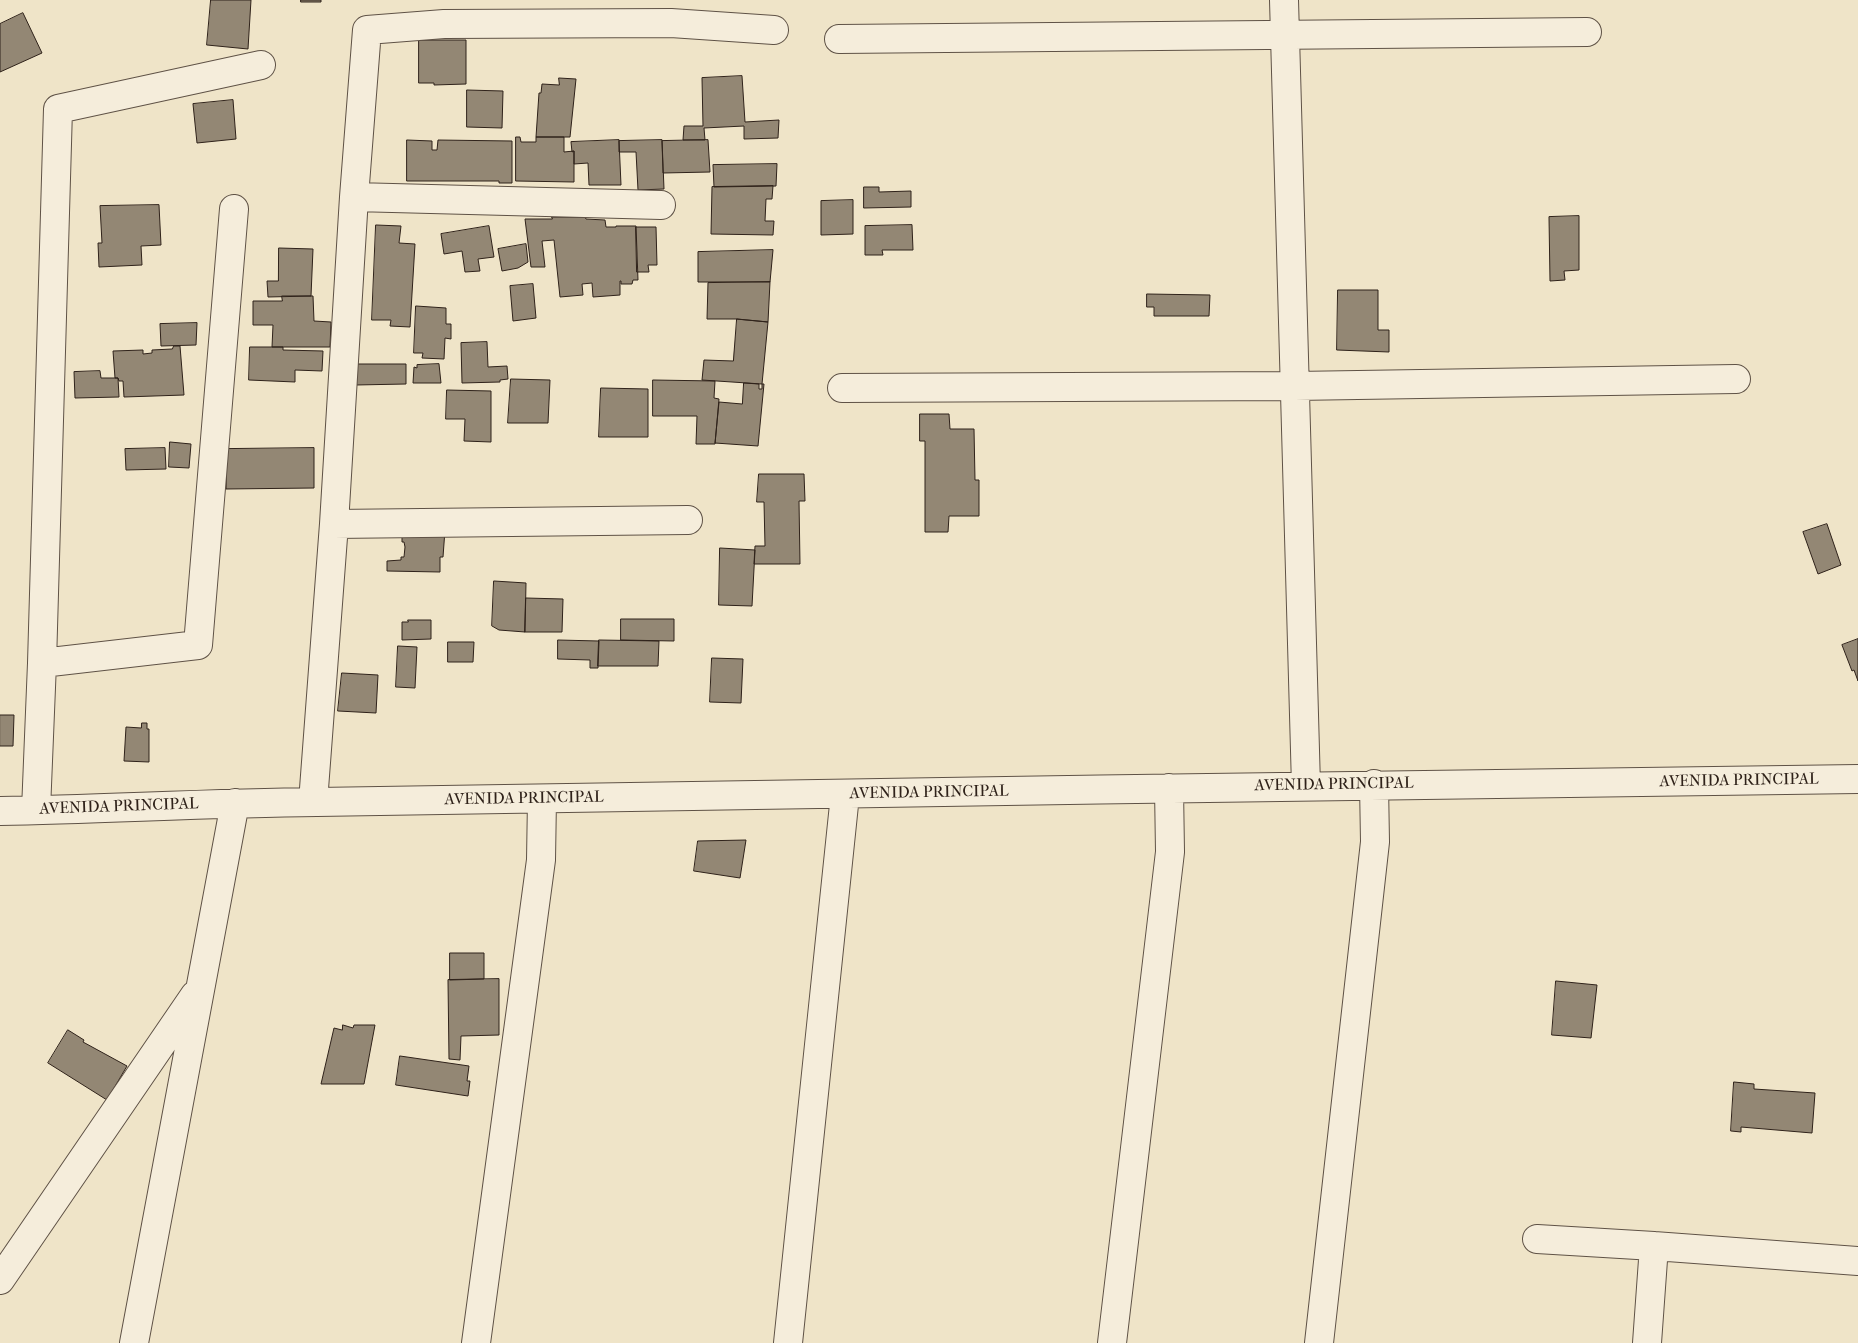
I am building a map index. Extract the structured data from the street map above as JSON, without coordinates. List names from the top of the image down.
{
  "streets": {
    "street": ["AVENIDA PRINCIPAL"]
  }
}
